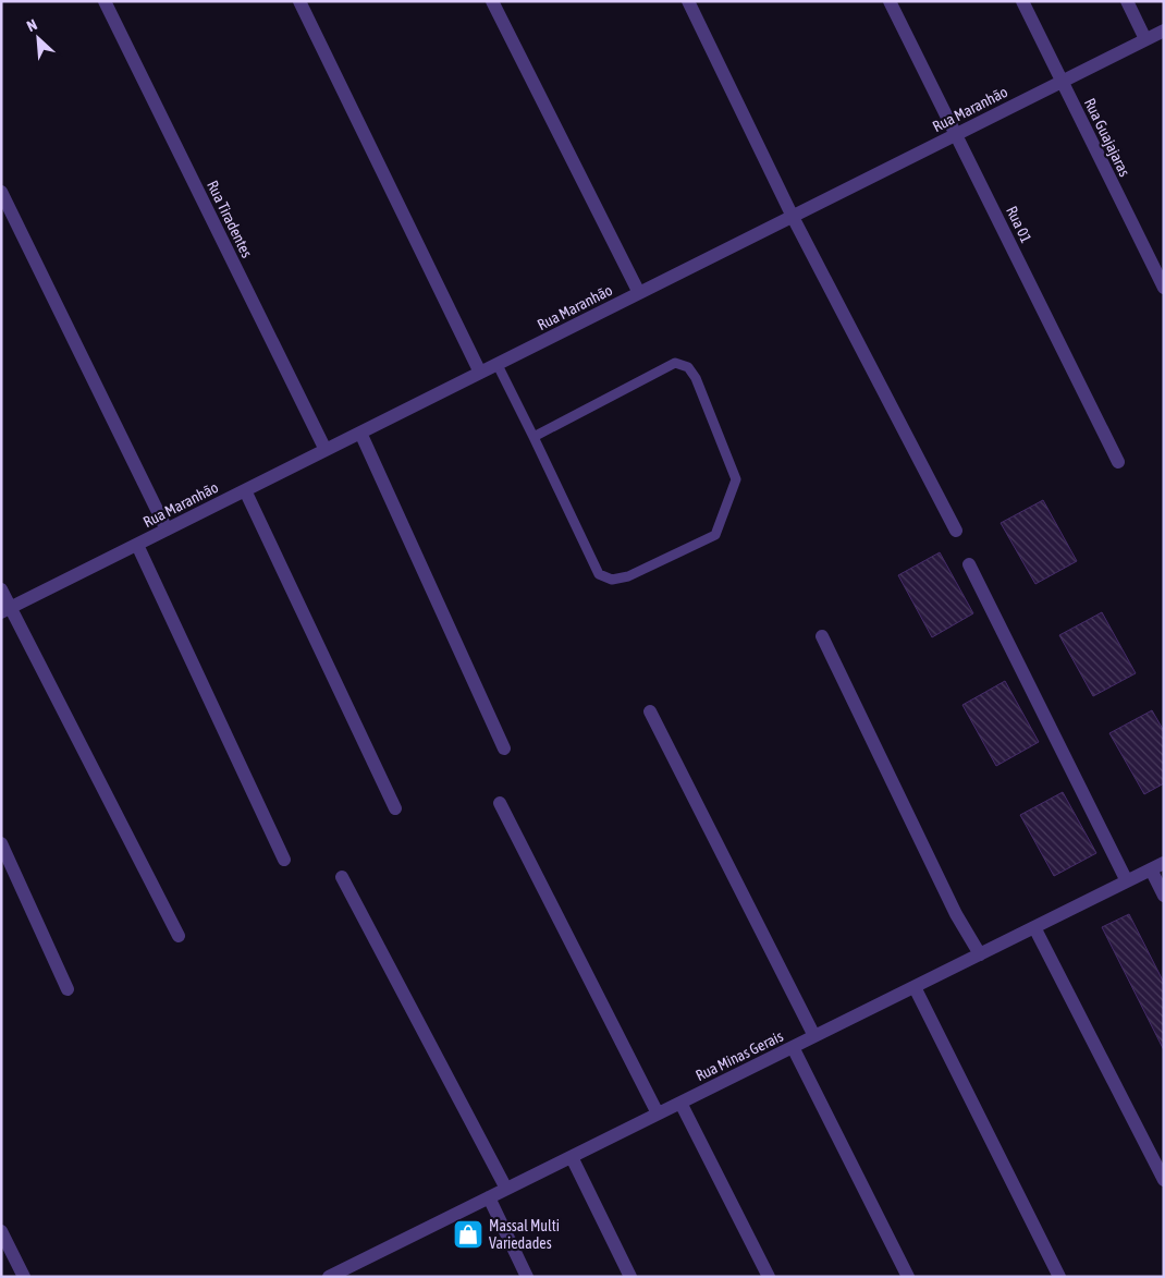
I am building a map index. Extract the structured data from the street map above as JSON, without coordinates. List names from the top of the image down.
{
  "streets": {
    "street": [
      "Rua Maranhão",
      "Rua Guajajaras",
      "Rua Tiradentes",
      "Rua 01",
      "Rua Minas Gerais"
    ]
  },
  "crossings": [
    ["Rua Maranhão", "Rua Guajajaras"],
    ["Rua Maranhão", "Rua Tiradentes"],
    ["Rua Maranhão", "Rua 01"]
  ],
  "places": {
    "shop": ["Massal Multi Variedades"]
  },
  "north": "top left"
}
